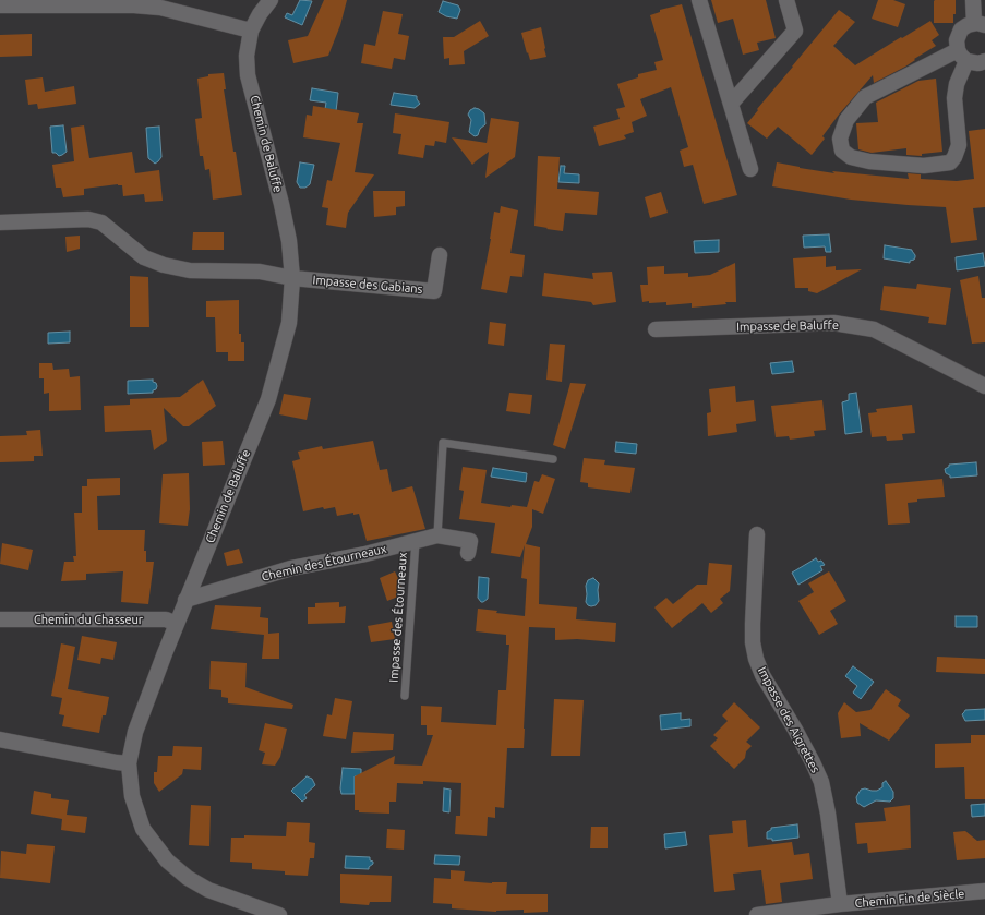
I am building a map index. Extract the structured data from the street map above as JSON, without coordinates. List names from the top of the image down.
{
  "streets": {
    "street": [
      "Chemin de Baluffe",
      "Impasse des Gabians",
      "Impasse de Baluffe",
      "Chemin des Étourneaux",
      "Chemin du Chasseur",
      "Impasse des Aigrettes",
      "Chemin Fin de Siècle"
    ],
    "lane": ["Impasse des Étourneaux"]
  },
  "crossings": [
    ["Chemin de Baluffe", "Impasse des Gabians"],
    ["Chemin de Baluffe", "Chemin des Étourneaux"],
    ["Chemin de Baluffe", "Chemin du Chasseur"],
    ["Chemin des Étourneaux", "Impasse des Étourneaux"],
    ["Impasse des Aigrettes", "Chemin Fin de Siècle"]
  ]
}
